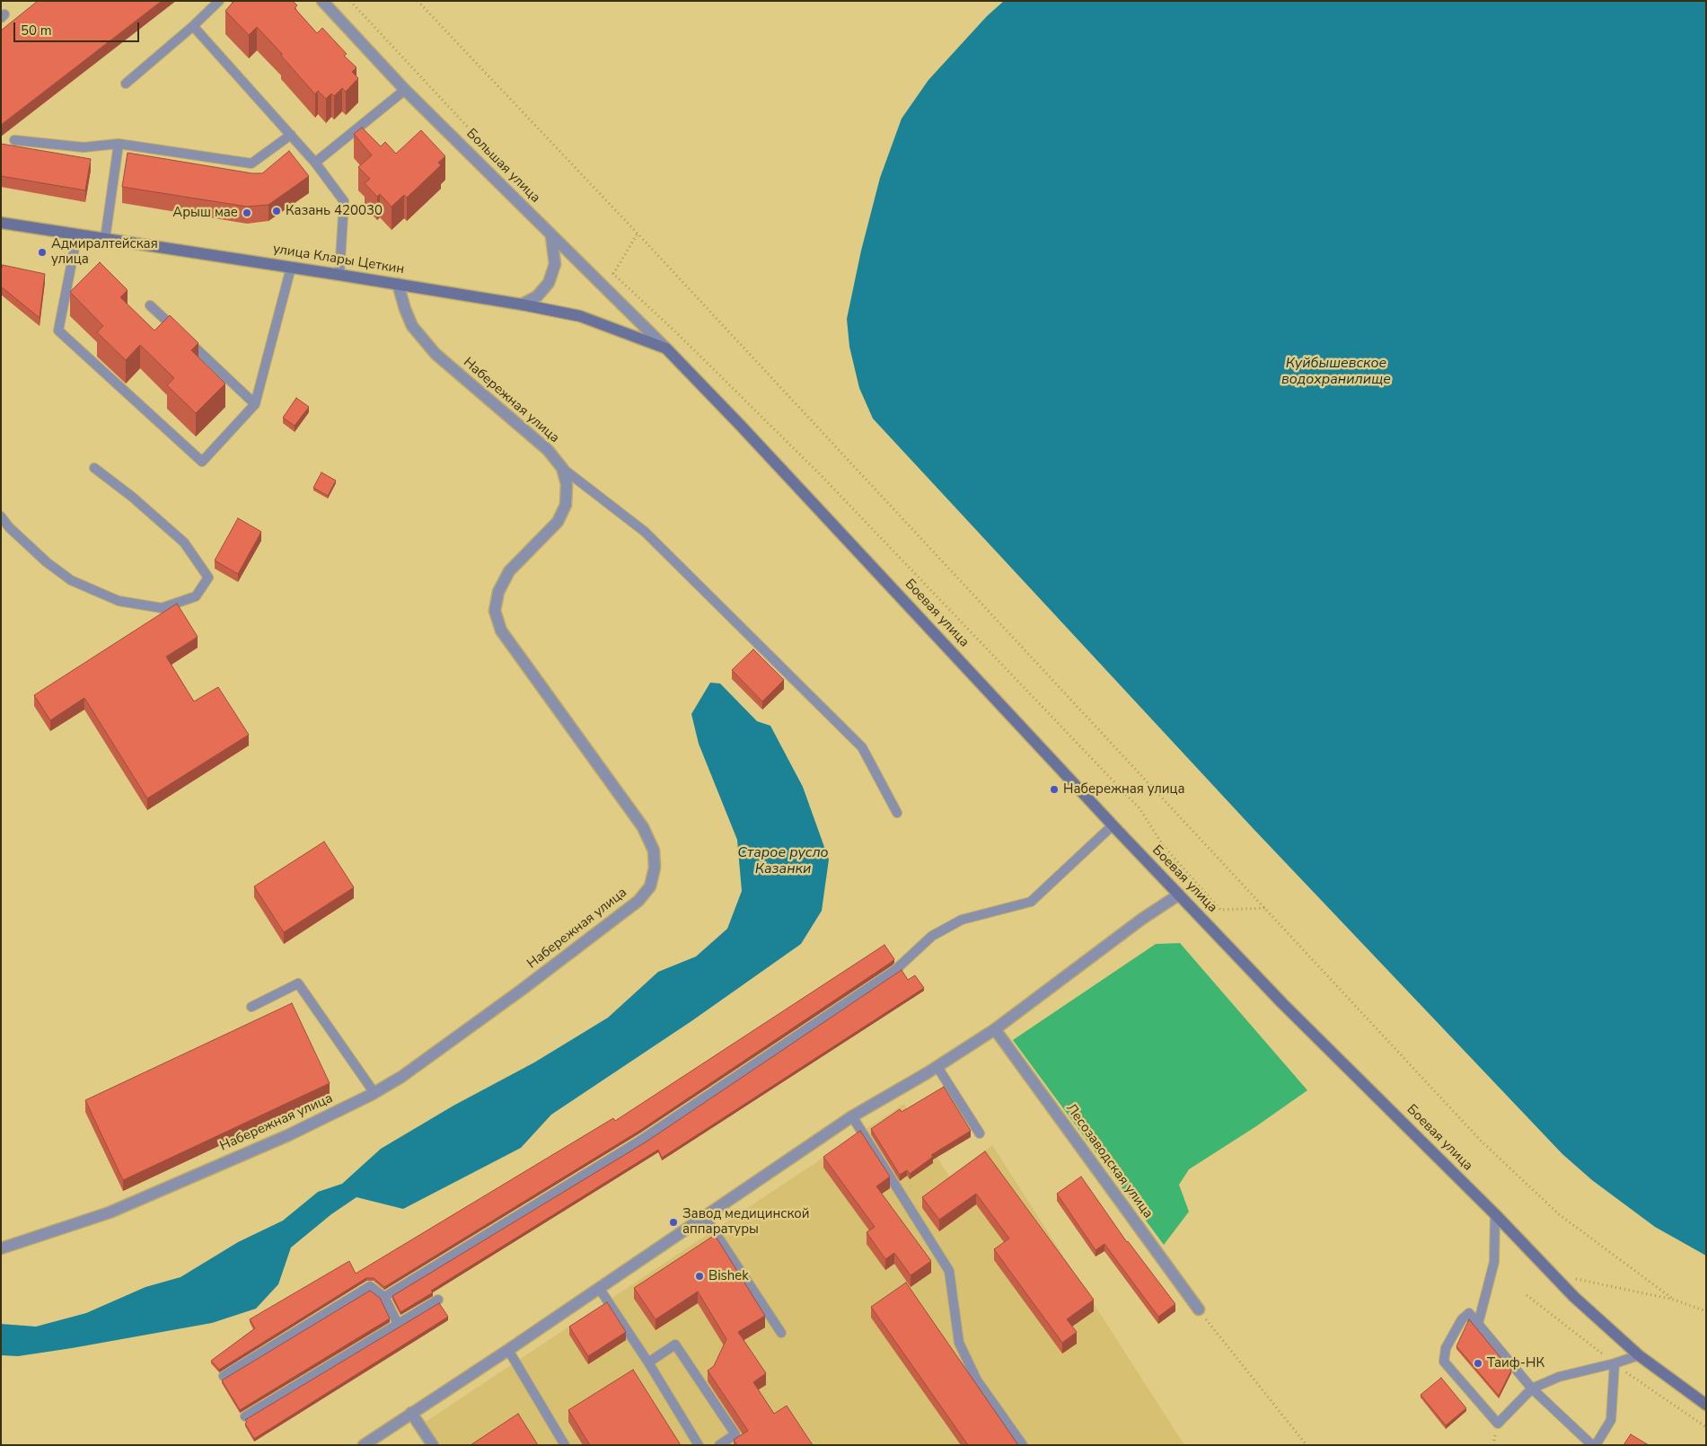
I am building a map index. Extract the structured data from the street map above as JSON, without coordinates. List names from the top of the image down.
{
  "streets": {
    "main road": ["улица Клары Цеткин", "Боевая улица"],
    "street": ["Большая улица", "Набережная улица", "Лесозаводская улица"]
  },
  "crossings": [
    ["Большая улица", "улица Клары Цеткин"],
    ["Большая улица", "Боевая улица"],
    ["улица Клары Цеткин", "Набережная улица"],
    ["улица Клары Цеткин", "Боевая улица"]
  ],
  "water": ["Куйбышевское водохранилище", "Старое русло Казанки"],
  "places": [
    "Казань 420030",
    "Арыш мае",
    "Адмиралтейская улица",
    "Набережная улица",
    "Завод медицинской аппаратуры",
    "Bishek",
    "Таиф-НК"
  ],
  "scale_bar": "50 m"
}
